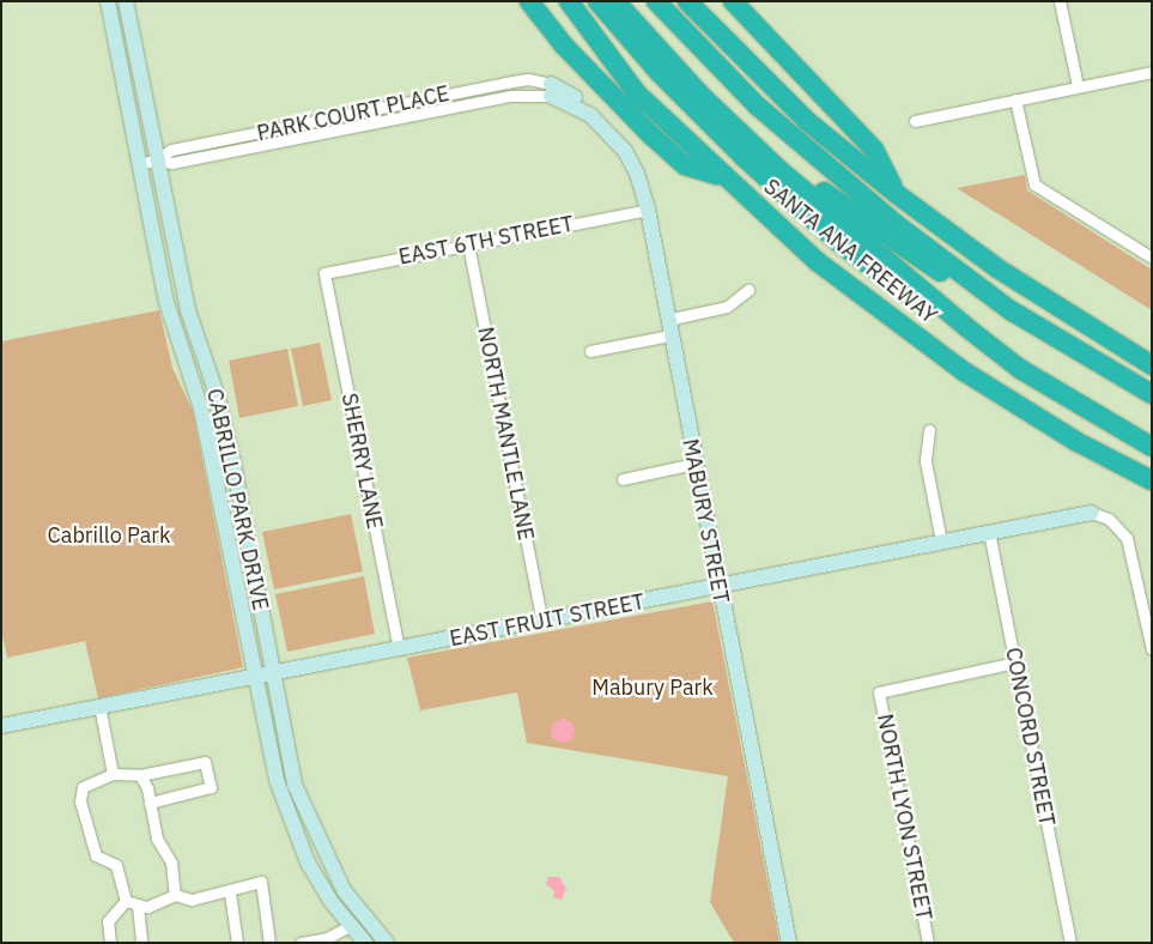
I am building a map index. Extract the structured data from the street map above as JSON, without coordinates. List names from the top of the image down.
{
  "streets": {
    "highway": ["SANTA ANA FREEWAY"],
    "street": [
      "PARK COURT PLACE",
      "EAST 6TH STREET",
      "NORTH MANTLE LANE",
      "SHERRY LANE",
      "CABRILLO PARK DRIVE",
      "MABURY STREET",
      "EAST FRUIT STREET",
      "CONCORD STREET",
      "NORTH LYON STREET"
    ]
  },
  "crossings": [
    ["PARK COURT PLACE", "CABRILLO PARK DRIVE"],
    ["PARK COURT PLACE", "MABURY STREET"],
    ["EAST 6TH STREET", "NORTH MANTLE LANE"],
    ["EAST 6TH STREET", "SHERRY LANE"],
    ["EAST 6TH STREET", "MABURY STREET"],
    ["NORTH MANTLE LANE", "EAST FRUIT STREET"],
    ["SHERRY LANE", "EAST FRUIT STREET"],
    ["CABRILLO PARK DRIVE", "EAST FRUIT STREET"],
    ["MABURY STREET", "EAST FRUIT STREET"],
    ["EAST FRUIT STREET", "CONCORD STREET"],
    ["CONCORD STREET", "NORTH LYON STREET"]
  ],
  "parks": ["Cabrillo Park", "Mabury Park"]
}
